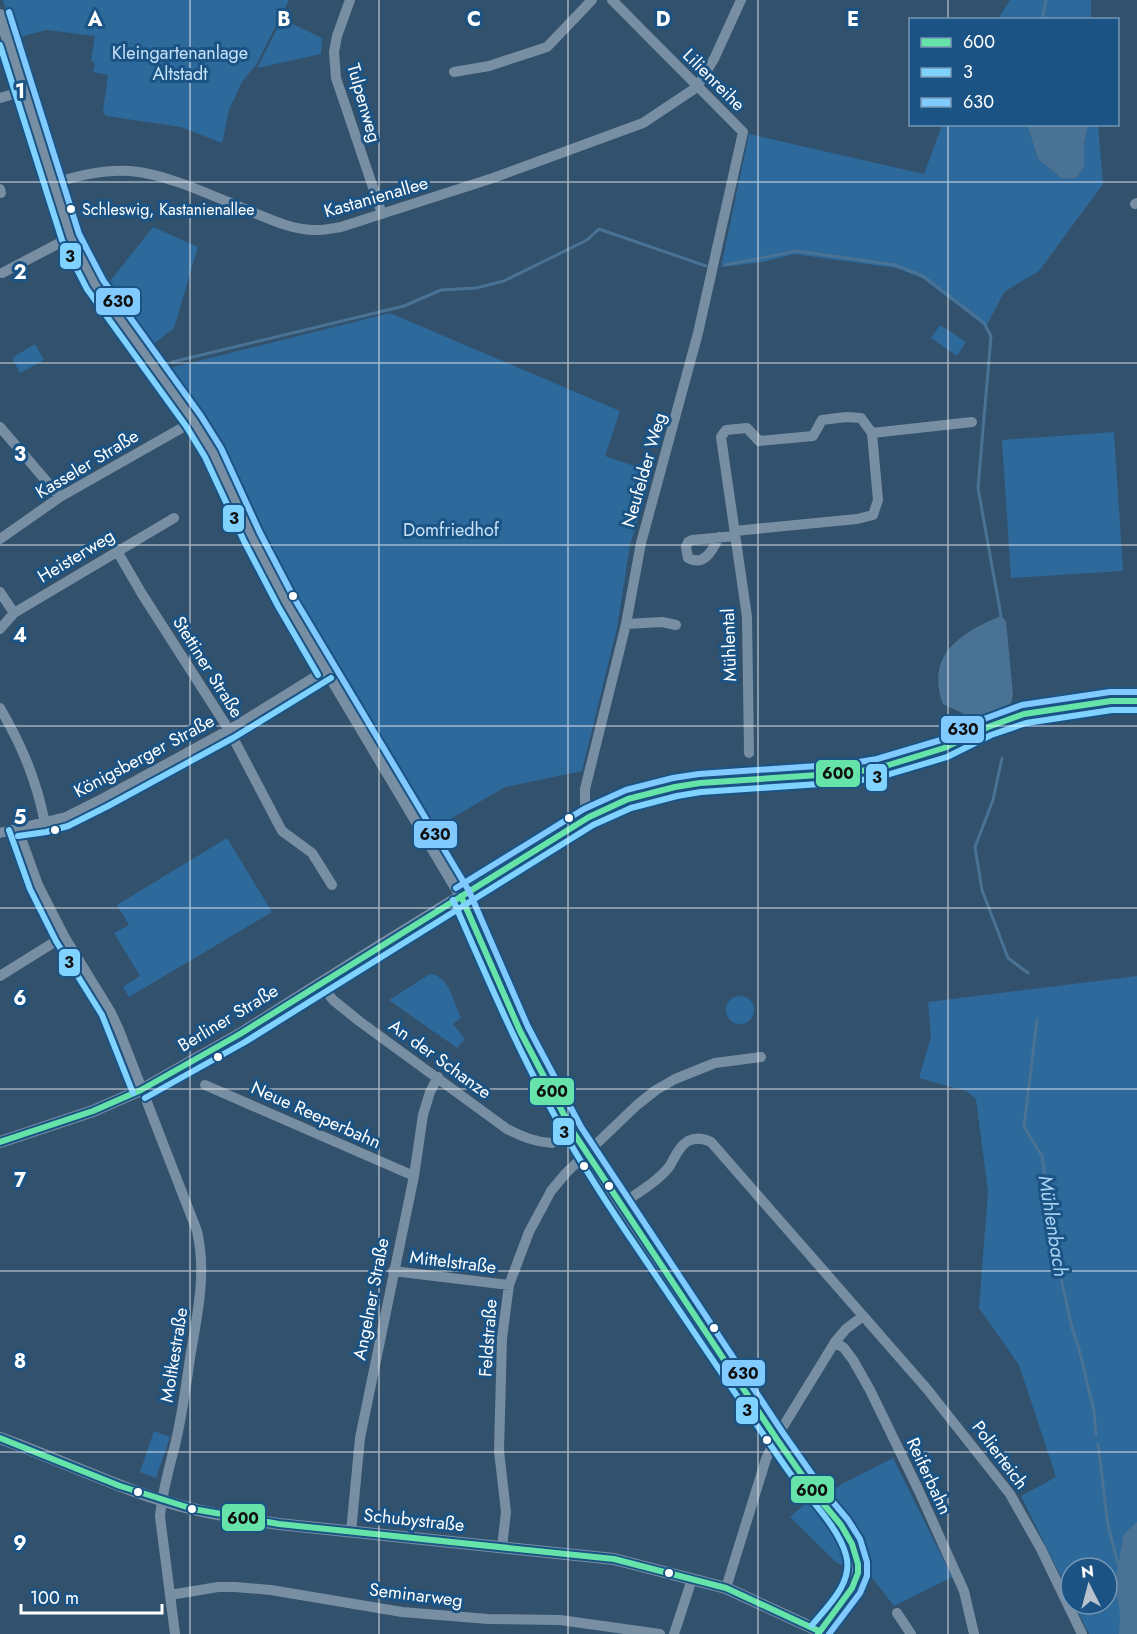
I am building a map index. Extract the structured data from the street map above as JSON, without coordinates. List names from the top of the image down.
{
  "streets": {
    "street": [
      "Lilienreihe",
      "Tulpenweg",
      "Kastanienallee",
      "Kasseler Straße",
      "Neufelder Weg",
      "Heisterweg",
      "Mühlental",
      "Stettiner Straße",
      "Königsberger Straße",
      "Berliner Straße",
      "An der Schanze",
      "Neue Reeperbahn",
      "Mittelstraße",
      "Angelner Straße",
      "Feldstraße",
      "Moltkestraße",
      "Polierteich",
      "Reiferbahn",
      "Schubystraße",
      "Seminarweg"
    ]
  },
  "crossings": [
    ["Lilienreihe", "Kastanienallee"],
    ["Lilienreihe", "Neufelder Weg"],
    ["Tulpenweg", "Kastanienallee"],
    ["Neufelder Weg", "Berliner Straße"],
    ["Heisterweg", "Stettiner Straße"],
    ["Stettiner Straße", "Königsberger Straße"],
    ["Königsberger Straße", "Moltkestraße"],
    ["Berliner Straße", "An der Schanze"],
    ["Berliner Straße", "Moltkestraße"],
    ["An der Schanze", "Angelner Straße"],
    ["Neue Reeperbahn", "Angelner Straße"],
    ["Mittelstraße", "Angelner Straße"],
    ["Mittelstraße", "Feldstraße"],
    ["Angelner Straße", "Schubystraße"],
    ["Feldstraße", "Schubystraße"],
    ["Moltkestraße", "Schubystraße"],
    ["Moltkestraße", "Seminarweg"]
  ],
  "water": ["Mühlenbach"],
  "parks": ["Kleingartenanlage Altstadt", "Domfriedhof"],
  "places": ["Schleswig, Kastanienallee"],
  "lines": ["transit line 630", "transit line 3", "transit line 600"],
  "legend": ["600", "3", "630"],
  "scale_bar": "100 m",
  "north": "top",
  "grid": {
    "columns": [
      "A",
      "B",
      "C",
      "D",
      "E"
    ],
    "rows": [
      "1",
      "2",
      "3",
      "4",
      "5",
      "6",
      "7",
      "8",
      "9"
    ]
  }
}
